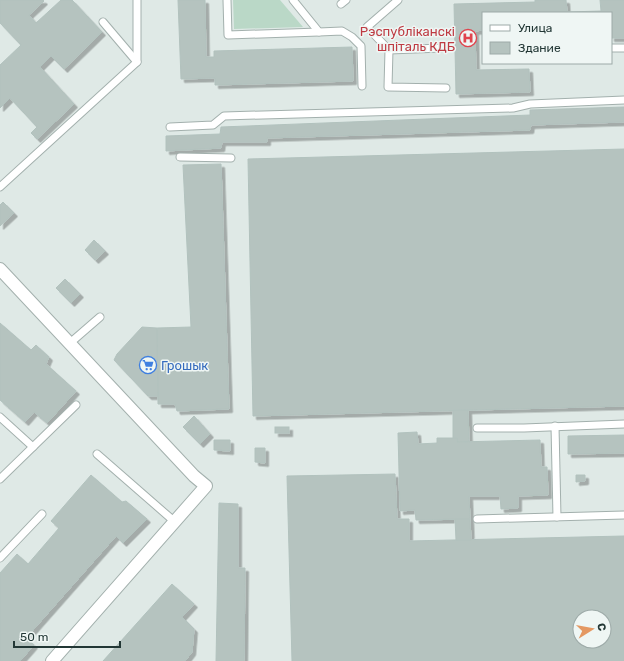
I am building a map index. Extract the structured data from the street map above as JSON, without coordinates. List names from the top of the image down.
{
  "places": {
    "hospital": ["Рэспубліканскі шпіталь КДБ"],
    "supermarket": ["Грошык"]
  },
  "legend": ["Улица", "Здание"],
  "scale_bar": "50 m",
  "north": "right"
}
